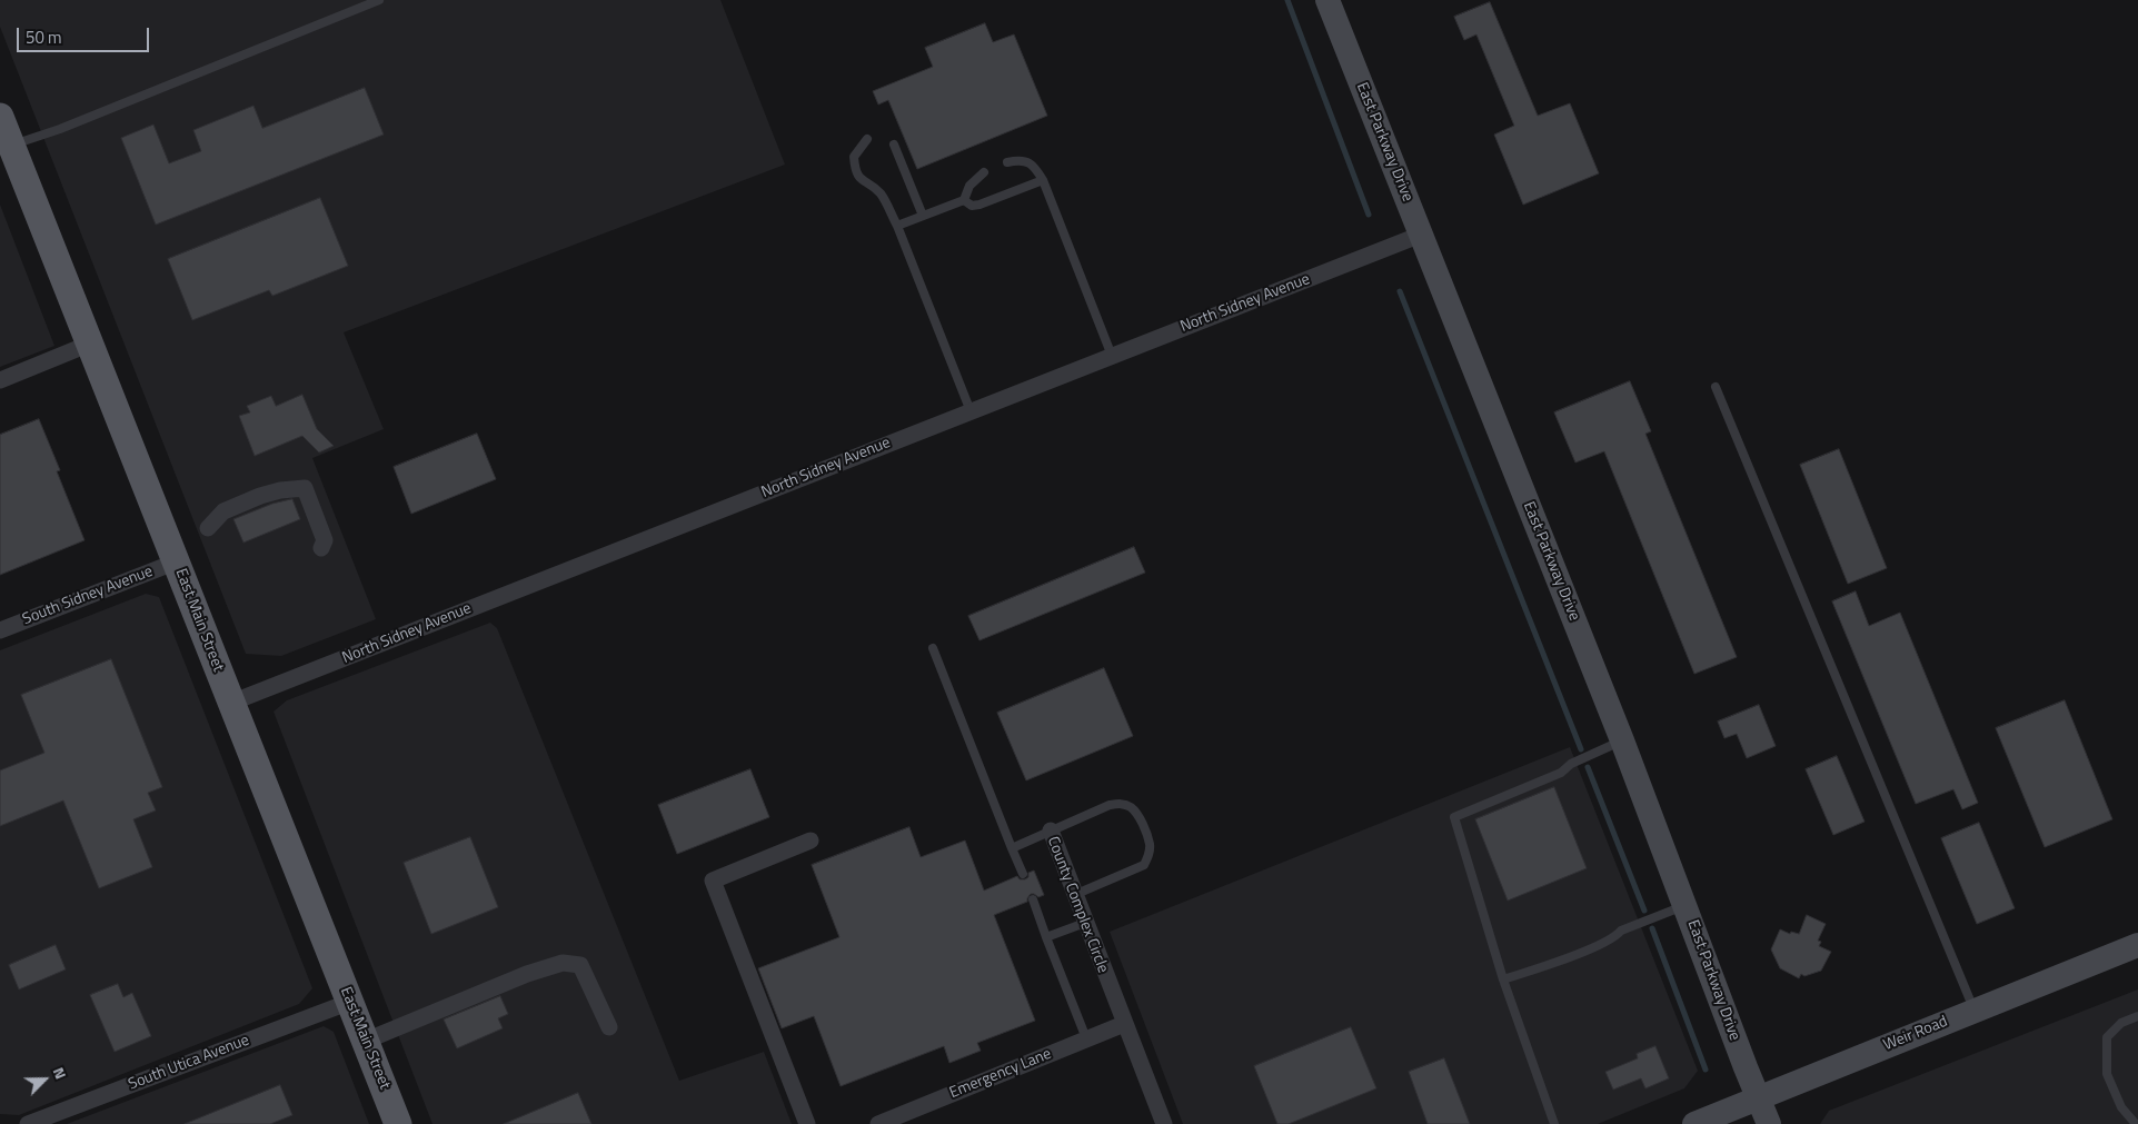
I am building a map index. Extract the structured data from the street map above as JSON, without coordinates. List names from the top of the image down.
{
  "streets": {
    "main road": ["East Parkway Drive", "East Main Street", "Weir Road"],
    "street": [
      "North Sidney Avenue",
      "South Sidney Avenue",
      "County Complex Circle",
      "South Utica Avenue",
      "Emergency Lane"
    ]
  },
  "crossings": [
    ["East Parkway Drive", "North Sidney Avenue"],
    ["East Parkway Drive", "Weir Road"],
    ["North Sidney Avenue", "East Main Street"],
    ["South Sidney Avenue", "East Main Street"],
    ["East Main Street", "South Utica Avenue"],
    ["County Complex Circle", "Emergency Lane"]
  ],
  "scale_bar": "50 m",
  "north": "top right"
}
